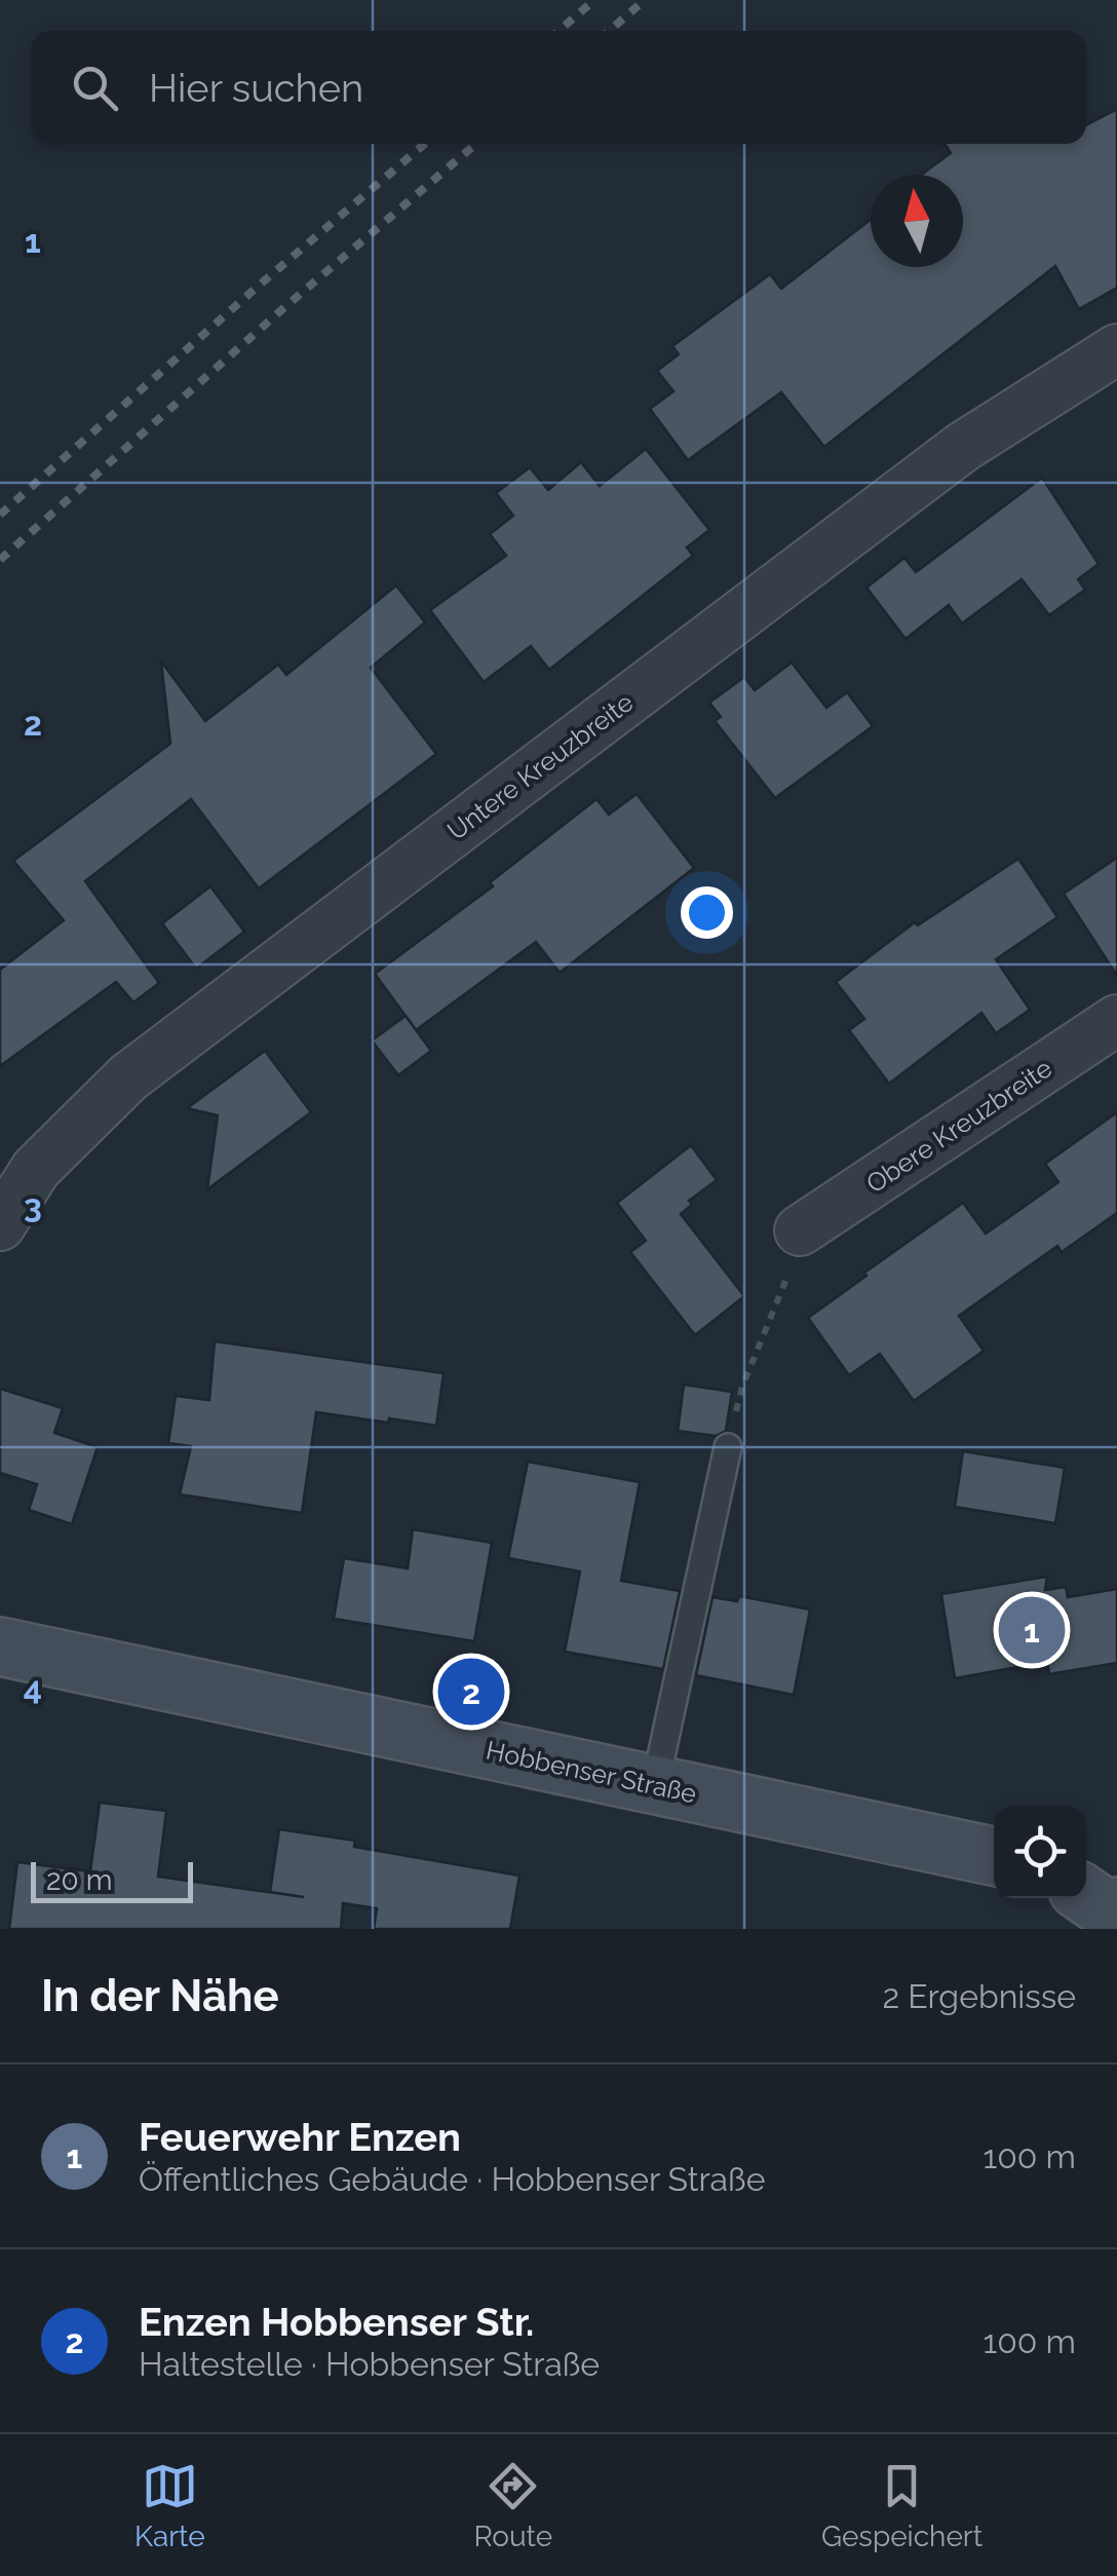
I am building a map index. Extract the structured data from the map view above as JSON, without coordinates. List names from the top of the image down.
{
  "streets": {
    "main road": ["Hobbenser Straße"],
    "street": ["Untere Kreuzbreite", "Obere Kreuzbreite"]
  },
  "scale_bar": "20 m",
  "north": "top",
  "page": {
    "search": "Hier suchen",
    "pins": ["1", "2"],
    "scale": "20 m",
    "heading": ["In der Nähe", "2 Ergebnisse"],
    "list": [
      {
        "mark": "1",
        "name": "Feuerwehr Enzen",
        "note": "Öffentliches Gebäude · Hobbenser Straße",
        "value": "100 m"
      },
      {
        "mark": "2",
        "name": "Enzen Hobbenser Str.",
        "note": "Haltestelle · Hobbenser Straße",
        "value": "100 m"
      }
    ],
    "nav": ["Karte", "Route", "Gespeichert"]
  },
  "grid": {
    "rows": [
      "1",
      "2",
      "3",
      "4"
    ]
  }
}
